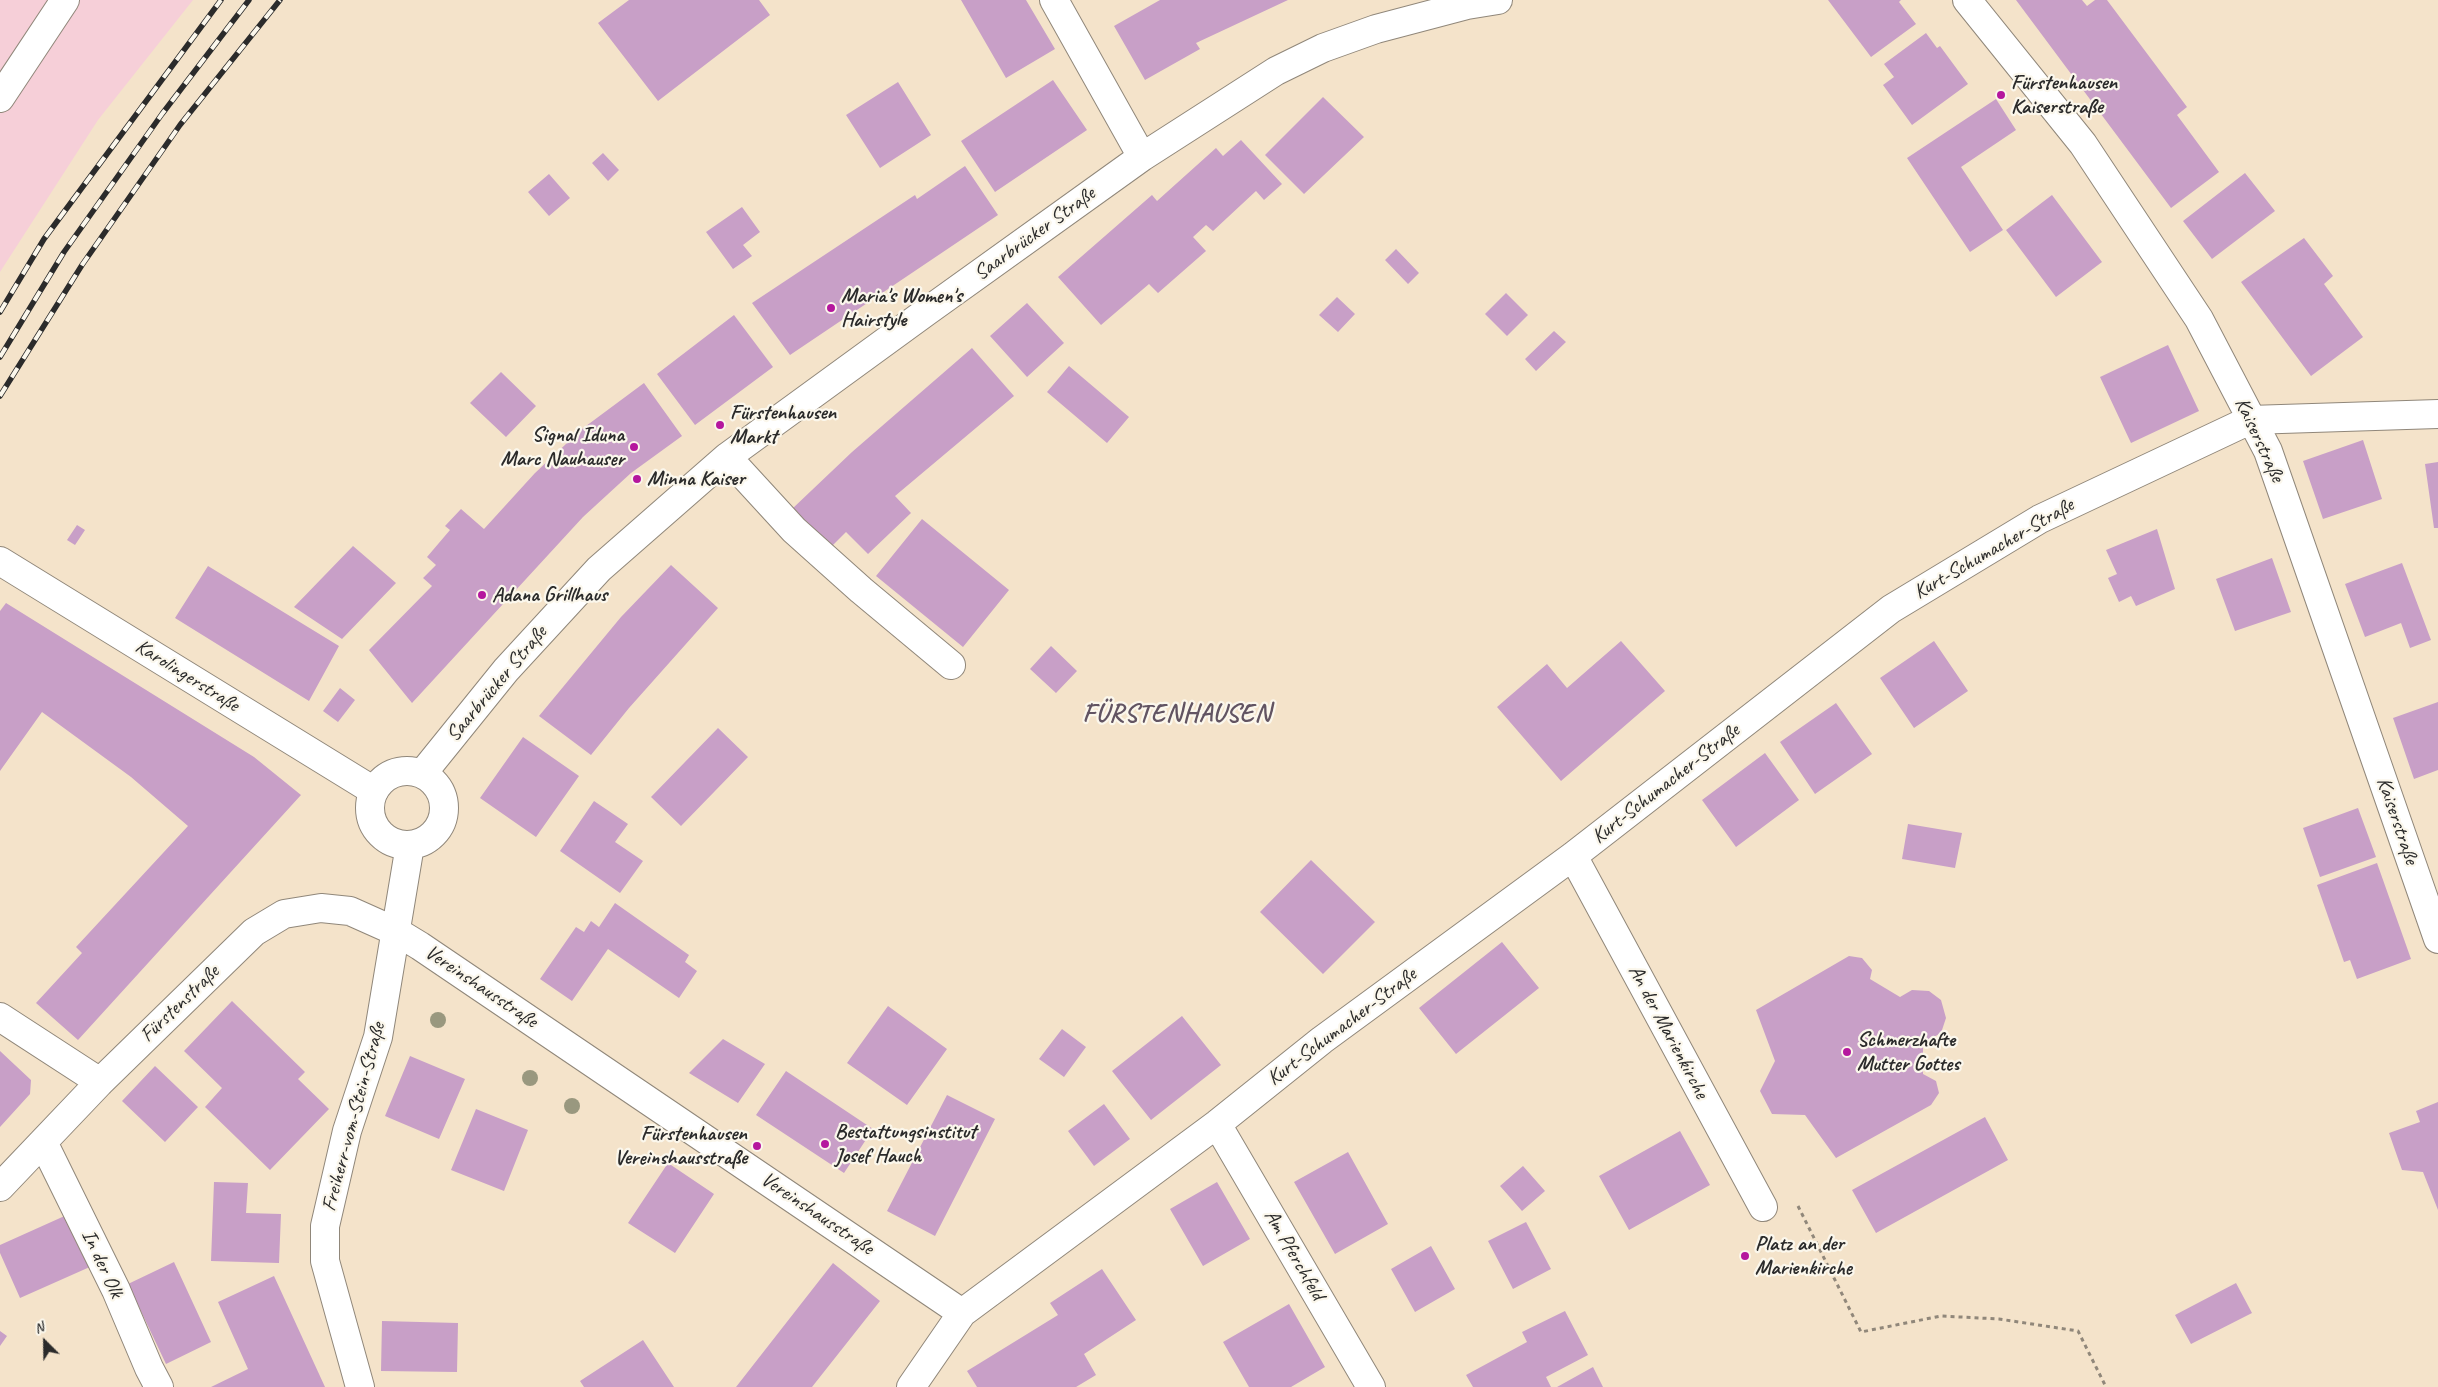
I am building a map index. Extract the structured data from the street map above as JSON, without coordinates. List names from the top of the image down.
{
  "streets": {
    "street": [
      "Saarbrücker Straße",
      "Kaiserstraße",
      "Kurt-Schumacher-Straße",
      "Karolingerstraße",
      "Vereinshausstraße",
      "Fürstenstraße",
      "An der Marienkirche",
      "Freiherr-vom-Stein-Straße",
      "Am Pferchfeld",
      "In der Olk"
    ]
  },
  "crossings": [
    ["Saarbrücker Straße", "Karolingerstraße"],
    ["Saarbrücker Straße", "Freiherr-vom-Stein-Straße"],
    ["Kaiserstraße", "Kurt-Schumacher-Straße"],
    ["Kurt-Schumacher-Straße", "Vereinshausstraße"],
    ["Kurt-Schumacher-Straße", "An der Marienkirche"],
    ["Kurt-Schumacher-Straße", "Am Pferchfeld"],
    ["Karolingerstraße", "Freiherr-vom-Stein-Straße"],
    ["Vereinshausstraße", "Fürstenstraße"],
    ["Vereinshausstraße", "Freiherr-vom-Stein-Straße"],
    ["Fürstenstraße", "Freiherr-vom-Stein-Straße"],
    ["Fürstenstraße", "In der Olk"]
  ],
  "districts": ["FÜRSTENHAUSEN"],
  "places": [
    "Fürstenhausen Kaiserstraße",
    "Maria's Women's Hairstyle",
    "Fürstenhausen Markt",
    "Signal Iduna Marc Nauhauser",
    "Minna Kaiser",
    "Adana Grillhaus",
    "Schmerzhafte Mutter Gottes",
    "Bestattungsinstitut Josef Hauch",
    "Fürstenhausen Vereinshausstraße",
    "Platz an der Marienkirche"
  ],
  "north": "top left"
}
